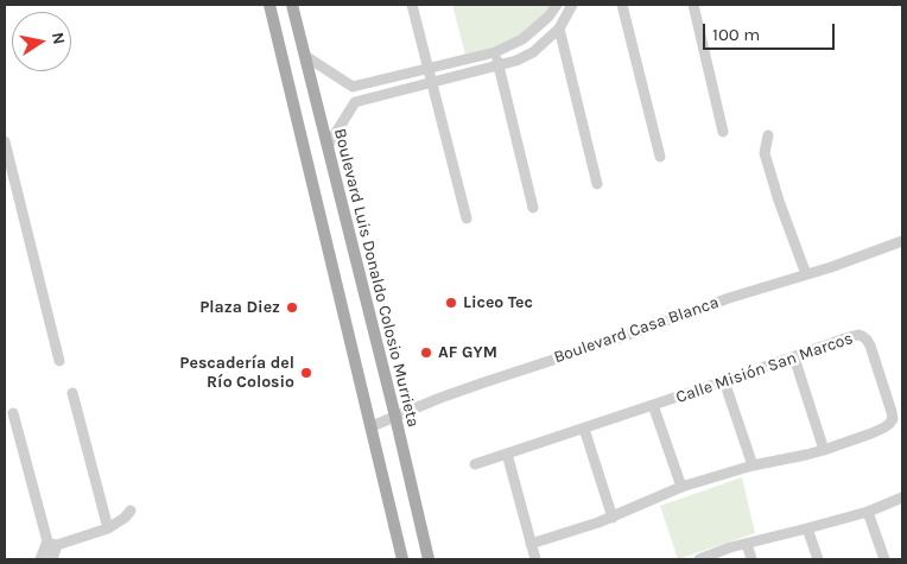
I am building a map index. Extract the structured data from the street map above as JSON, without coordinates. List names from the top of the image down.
{
  "streets": {
    "main road": ["Boulevard Luis Donaldo Colosio Murrieta"],
    "street": ["Boulevard Casa Blanca", "Calle Misión San Marcos"]
  },
  "crossings": [
    ["Boulevard Luis Donaldo Colosio Murrieta", "Boulevard Casa Blanca"]
  ],
  "places": [
    "Liceo Tec",
    "Plaza Diez",
    "AF GYM",
    "Pescadería del Río Colosio"
  ],
  "scale_bar": "100 m",
  "north": "right"
}
